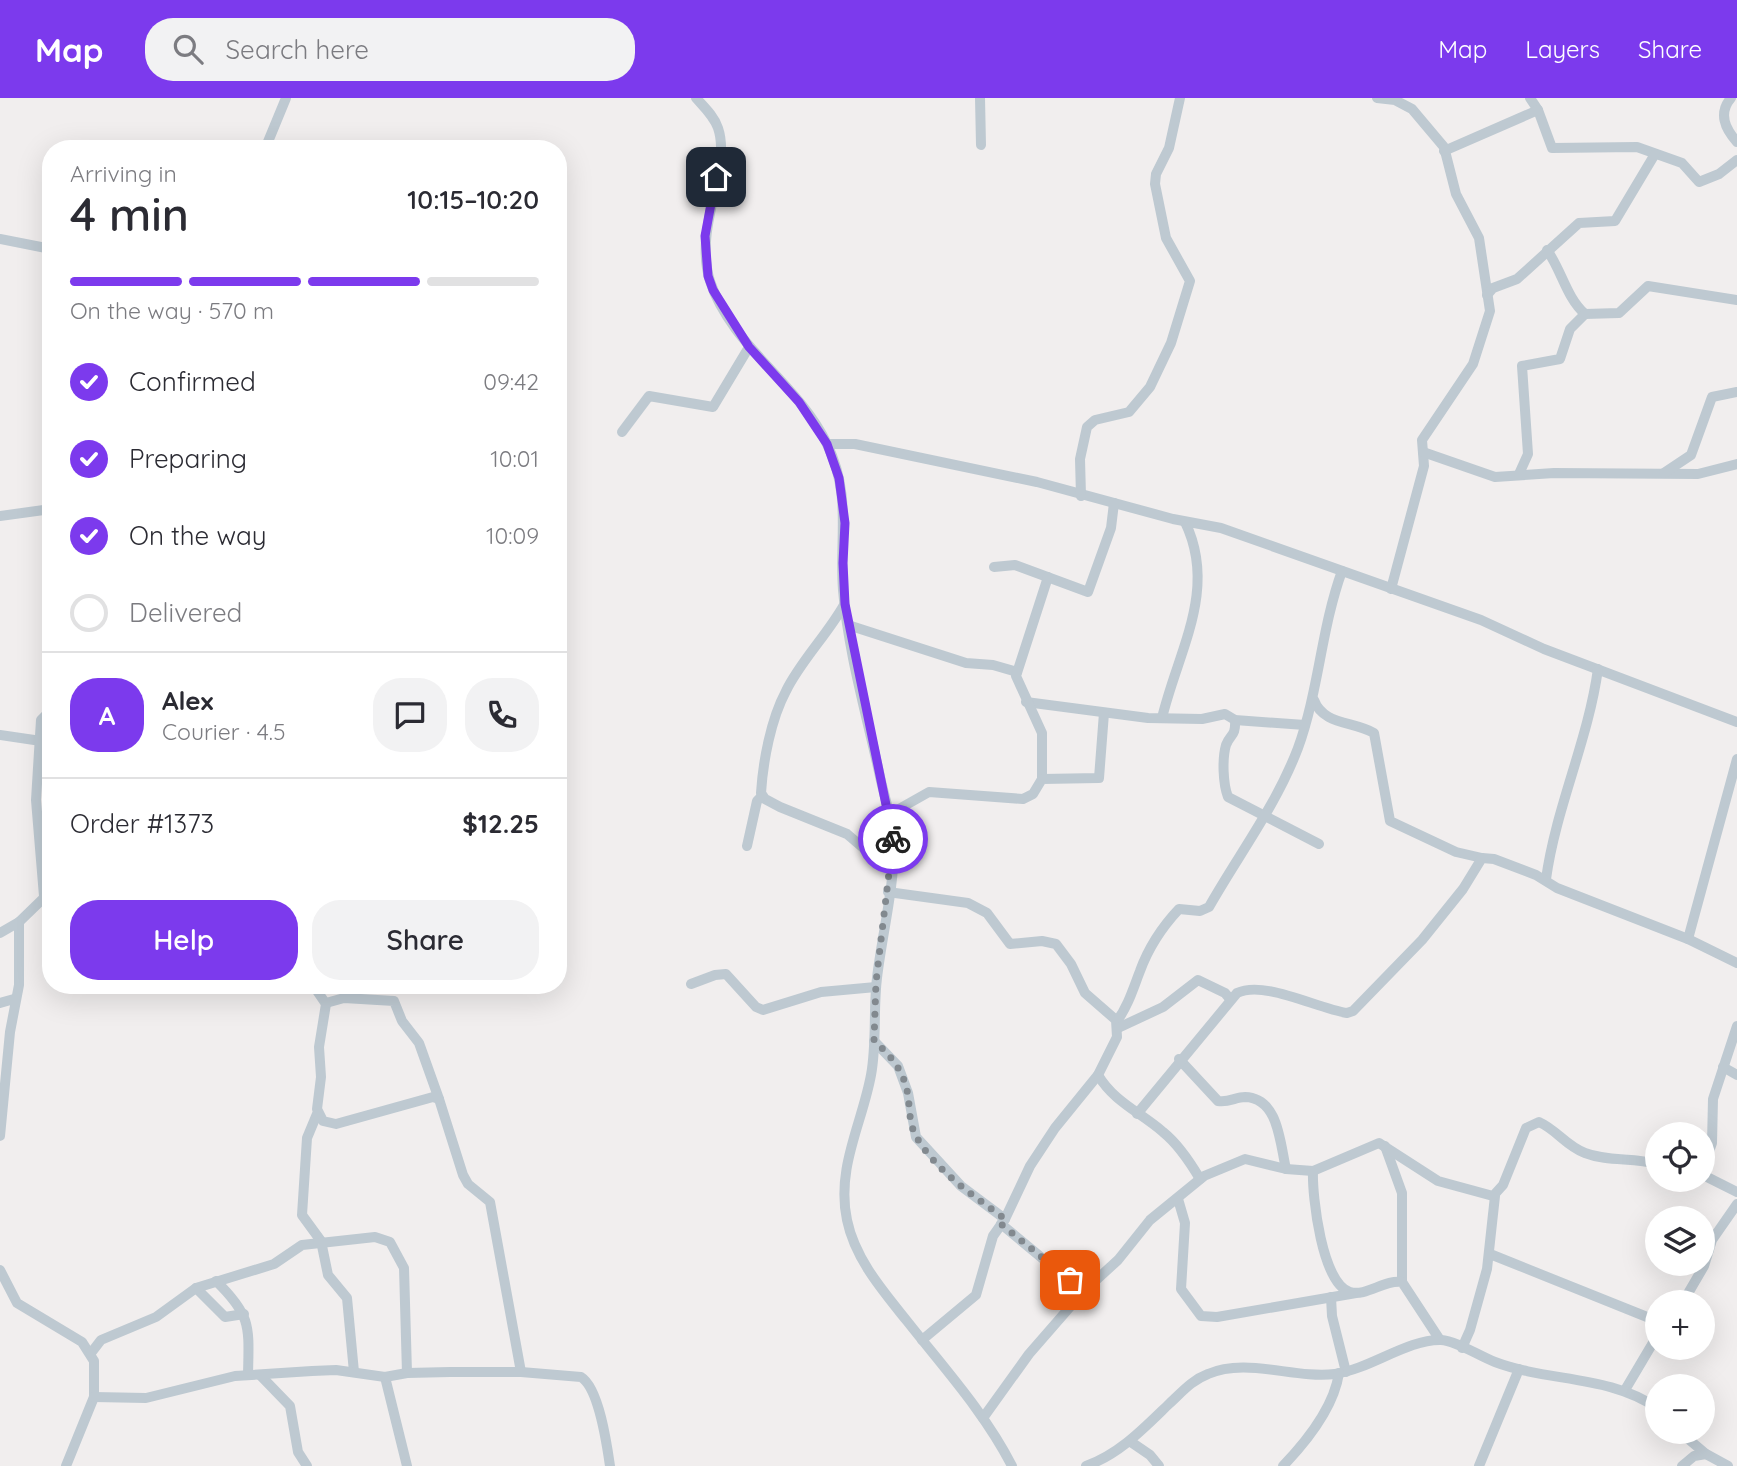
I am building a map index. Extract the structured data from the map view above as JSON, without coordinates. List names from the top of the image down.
{
  "page": {
    "header": "Map",
    "search": "Search here",
    "nav": ["Map", "Layers", "Share"],
    "heading": ["4 min", "Arriving in", "10:15–10:20"],
    "panel": [
      "Alex",
      "Courier · 4.5",
      "Order #1373",
      "$12.25"
    ],
    "bar": "On the way · 570 m",
    "list": [
      ["Confirmed", "09:42"],
      ["Preparing", "10:01"],
      ["On the way", "10:09"],
      "Delivered"
    ],
    "round": "A",
    "buttons": ["Help", "Share"],
    "map_buttons": ["+", "−"]
  }
}
